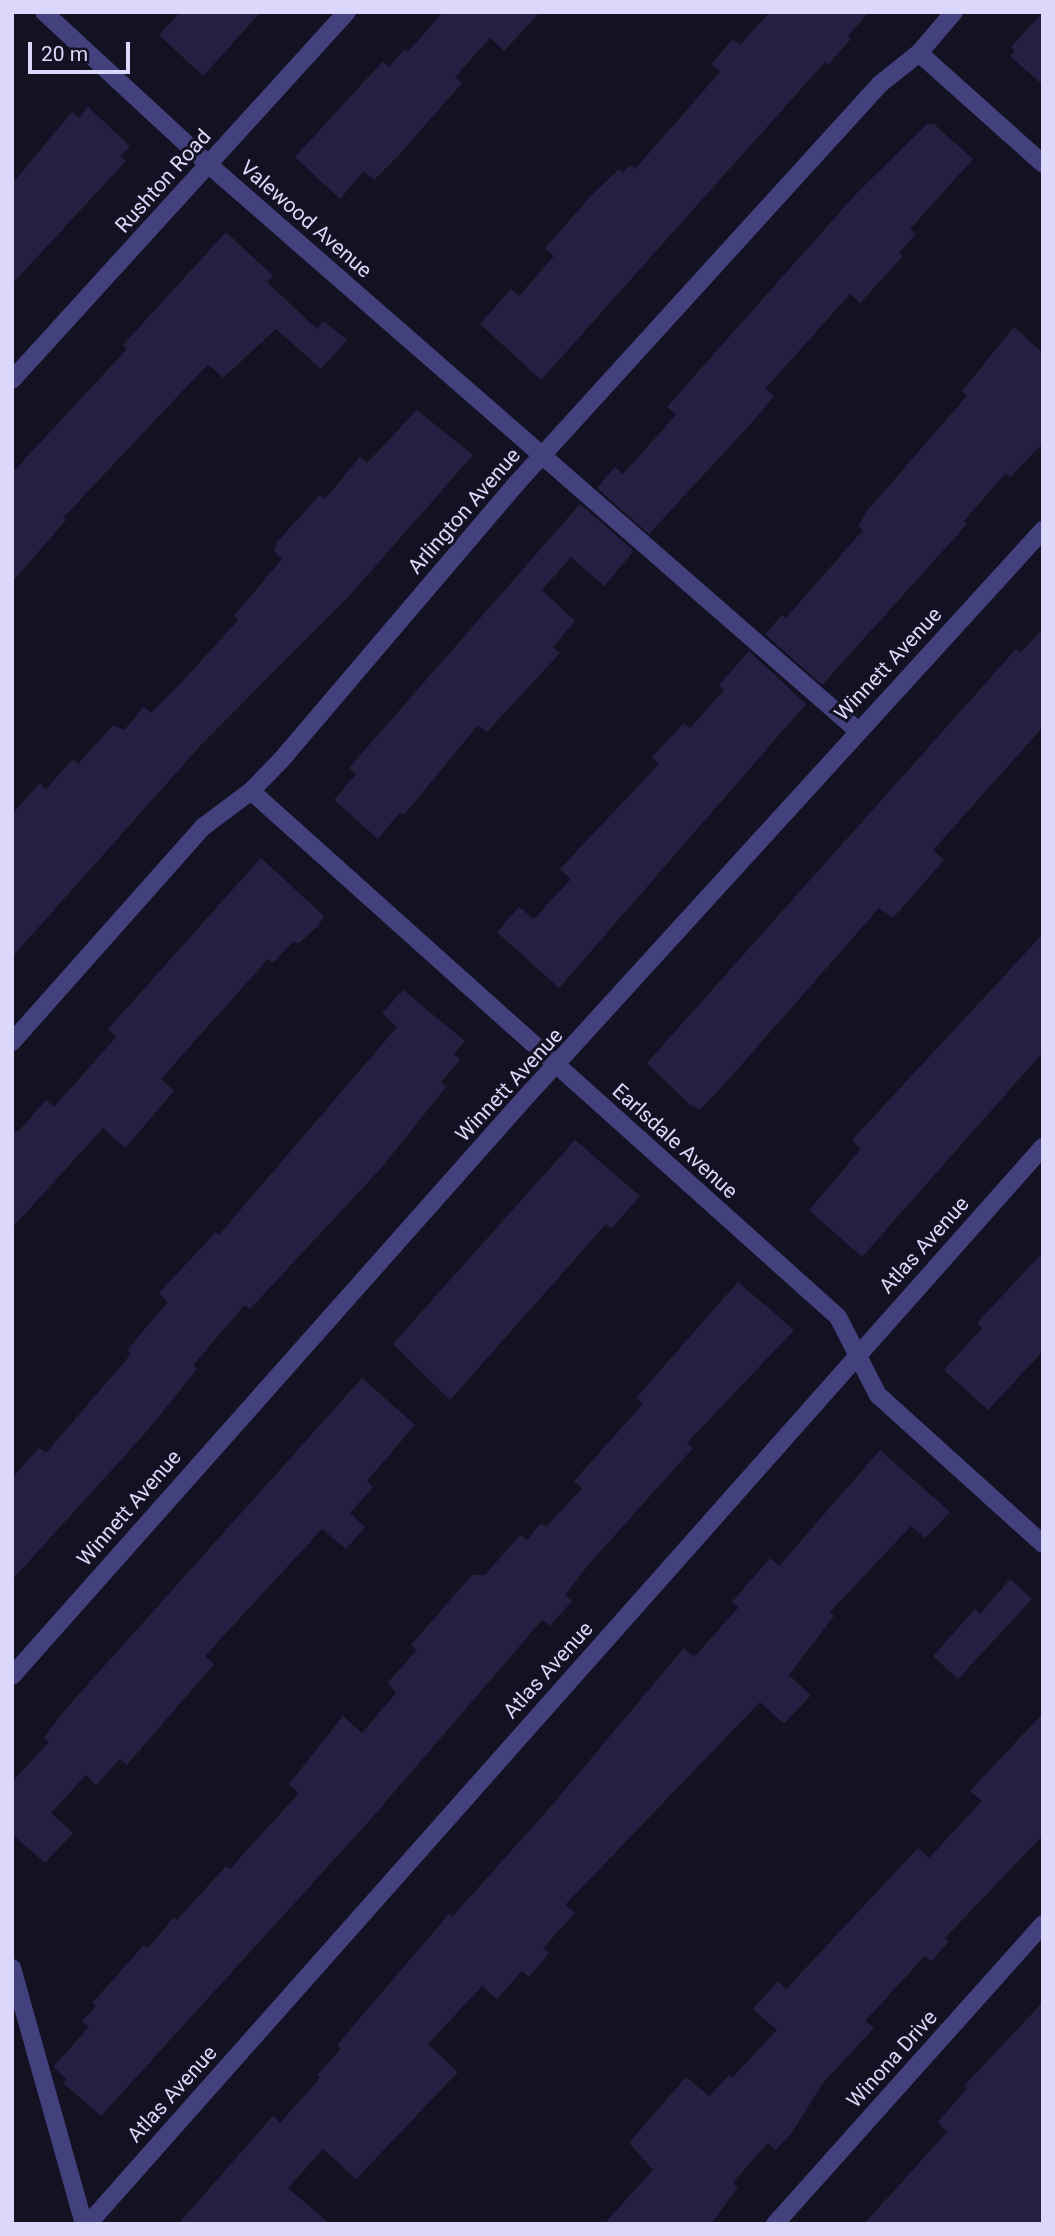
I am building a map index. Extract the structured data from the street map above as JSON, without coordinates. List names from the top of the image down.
{
  "streets": {
    "street": [
      "Rushton Road",
      "Valewood Avenue",
      "Arlington Avenue",
      "Winnett Avenue",
      "Earlsdale Avenue",
      "Atlas Avenue",
      "Winona Drive"
    ]
  },
  "crossings": [
    ["Rushton Road", "Valewood Avenue"],
    ["Valewood Avenue", "Arlington Avenue"],
    ["Valewood Avenue", "Winnett Avenue"],
    ["Arlington Avenue", "Earlsdale Avenue"],
    ["Winnett Avenue", "Earlsdale Avenue"],
    ["Earlsdale Avenue", "Atlas Avenue"]
  ],
  "scale_bar": "20 m"
}
